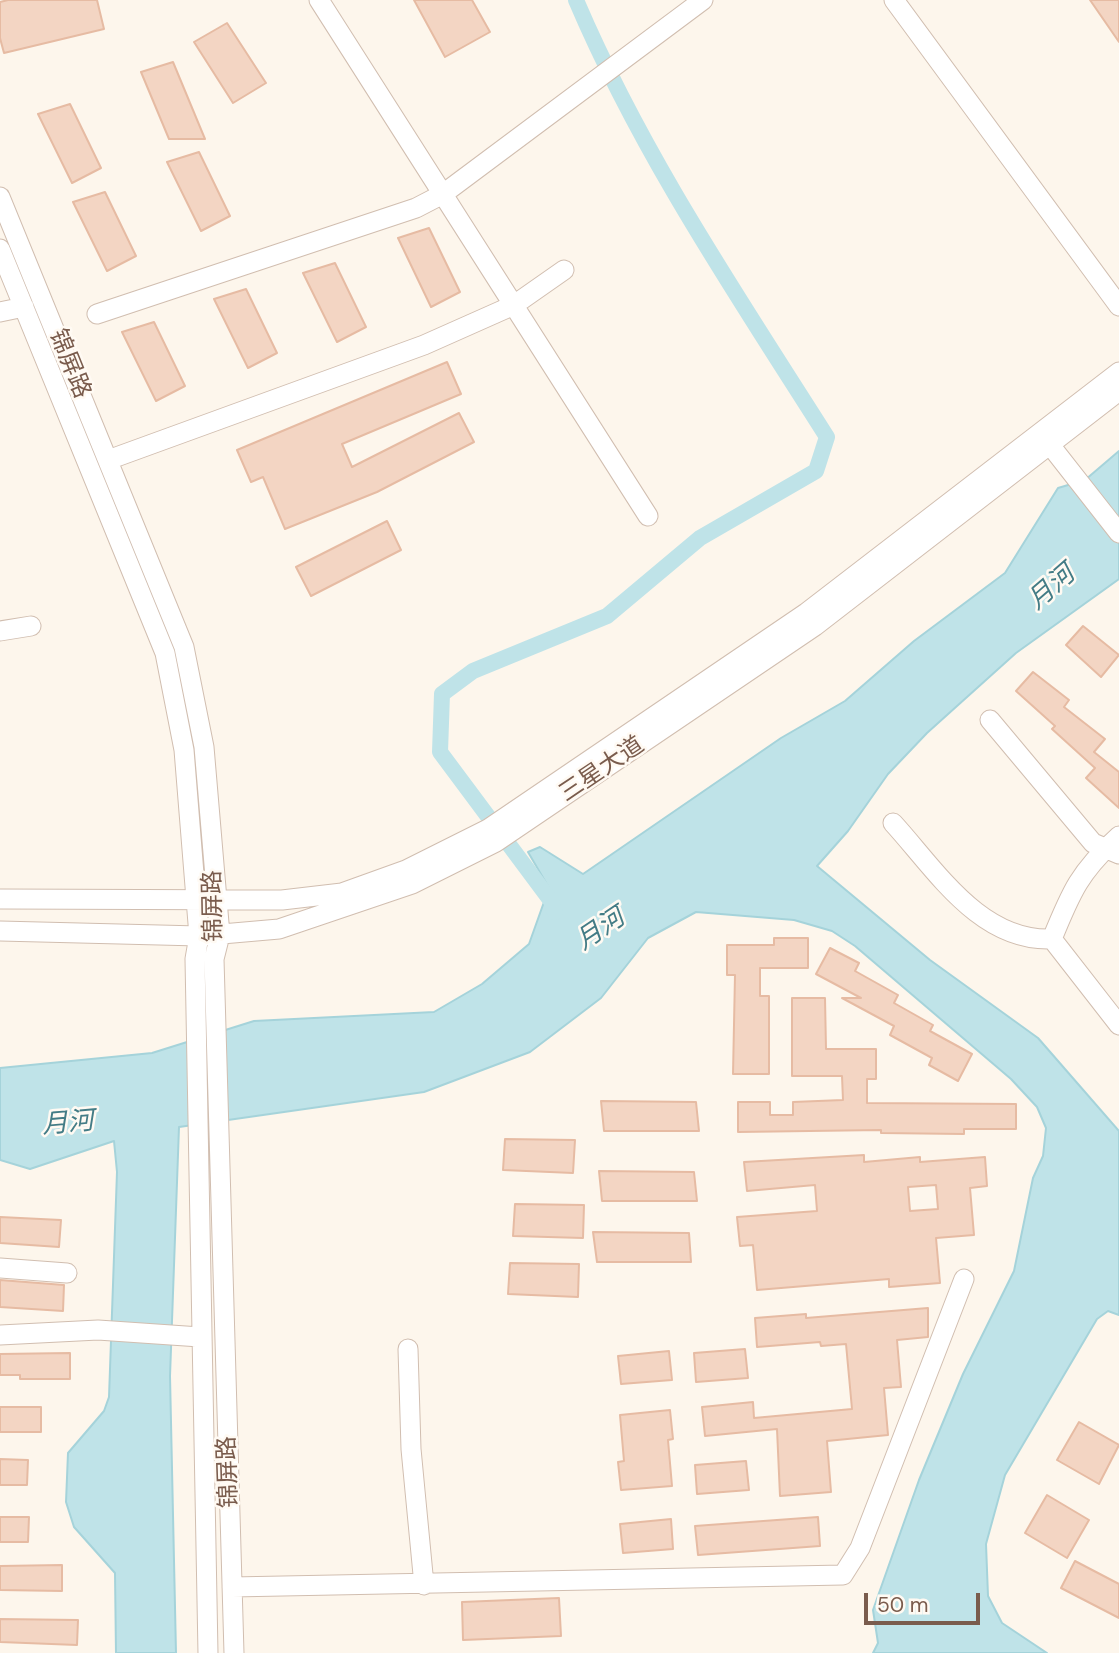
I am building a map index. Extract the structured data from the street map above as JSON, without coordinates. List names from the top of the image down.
{
  "streets": {
    "street": ["锦屏路", "三星大道"]
  },
  "crossings": [
    ["锦屏路", "三星大道"]
  ],
  "water": ["月河"],
  "scale_bar": "50 m"
}
